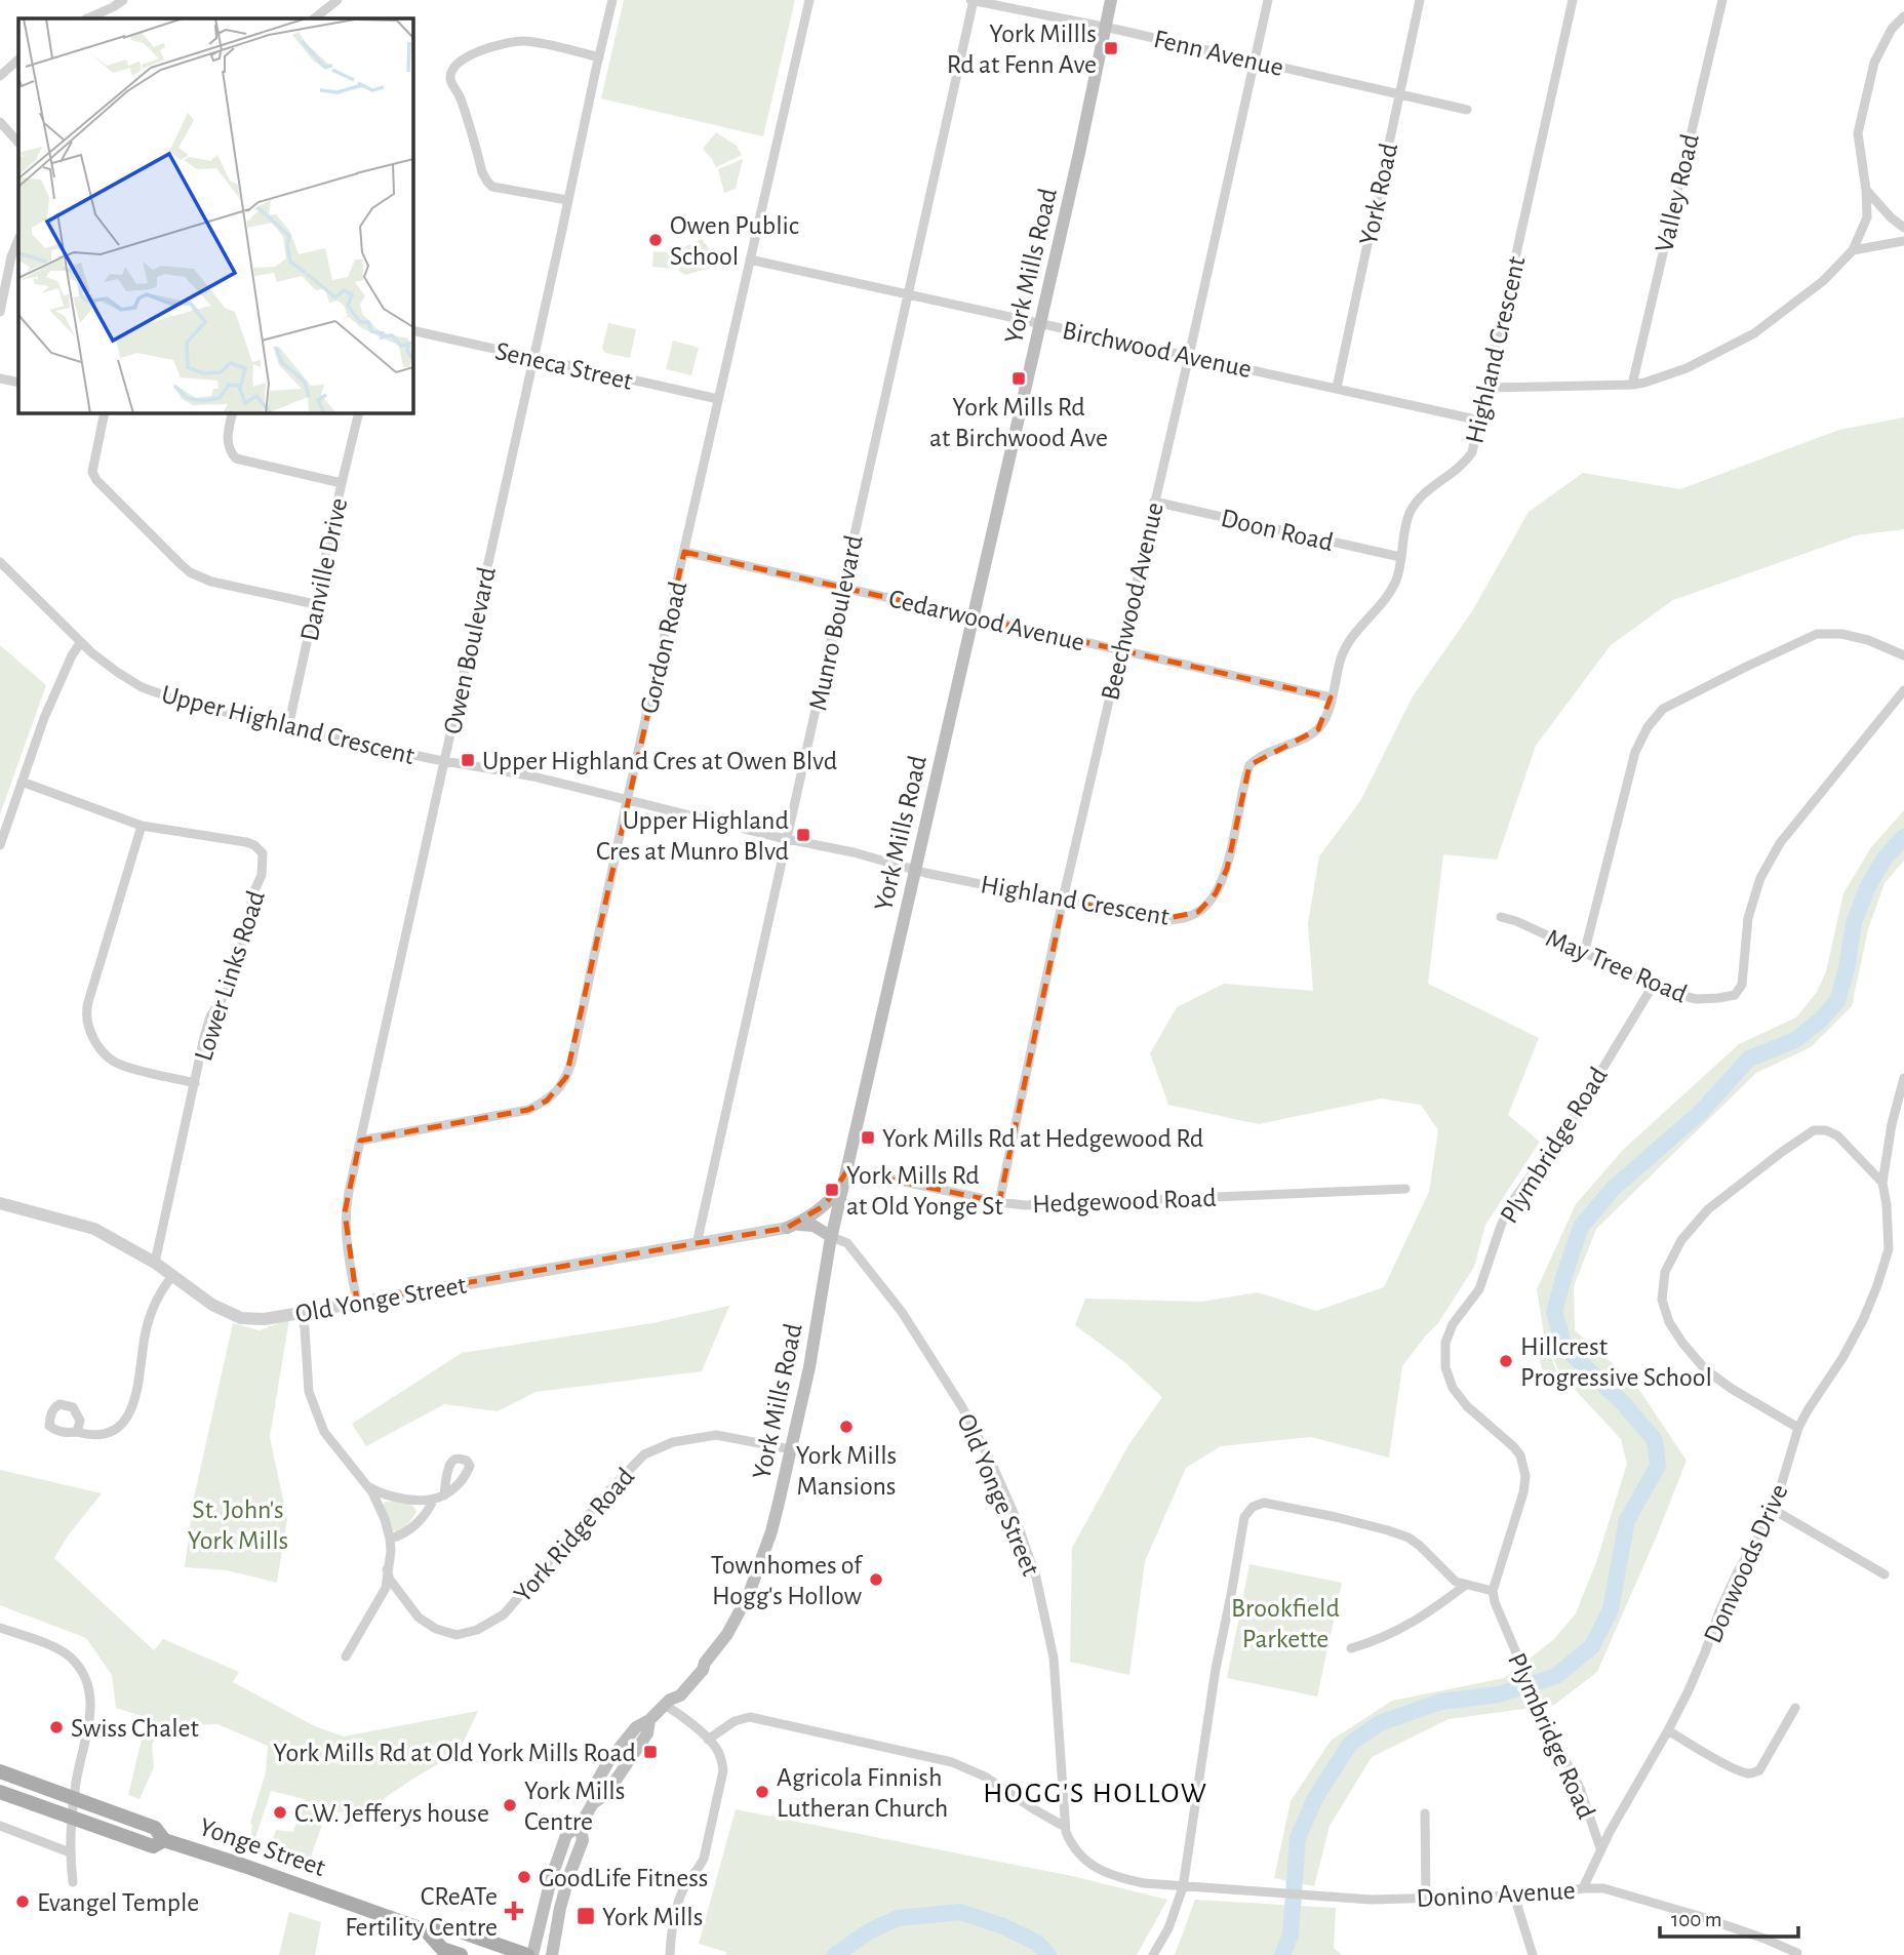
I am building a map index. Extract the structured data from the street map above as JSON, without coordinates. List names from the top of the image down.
{
  "streets": {
    "main road": ["York Mills Road", "Yonge Street"],
    "street": [
      "Fenn Avenue",
      "Valley Road",
      "York Road",
      "Birchwood Avenue",
      "Highland Crescent",
      "Seneca Street",
      "Doon Road",
      "Danville Drive",
      "Beechwood Avenue",
      "Cedarwood Avenue",
      "Munro Boulevard",
      "Gordon Road",
      "Owen Boulevard",
      "Upper Highland Crescent",
      "May Tree Road",
      "Lower Links Road",
      "Plymbridge Road",
      "Hedgewood Road",
      "Old Yonge Street",
      "York Ridge Road",
      "Donwoods Drive",
      "Donino Avenue"
    ]
  },
  "crossings": [
    ["Fenn Avenue", "York Road"],
    ["Fenn Avenue", "York Mills Road"],
    ["Fenn Avenue", "Beechwood Avenue"],
    ["Fenn Avenue", "Munro Boulevard"],
    ["York Road", "Birchwood Avenue"],
    ["York Mills Road", "Birchwood Avenue"],
    ["York Mills Road", "Highland Crescent"],
    ["York Mills Road", "Cedarwood Avenue"],
    ["York Mills Road", "Upper Highland Crescent"],
    ["York Mills Road", "Hedgewood Road"],
    ["York Mills Road", "Old Yonge Street"],
    ["York Mills Road", "York Ridge Road"],
    ["York Mills Road", "Yonge Street"],
    ["Birchwood Avenue", "Highland Crescent"],
    ["Birchwood Avenue", "Beechwood Avenue"],
    ["Birchwood Avenue", "Munro Boulevard"],
    ["Birchwood Avenue", "Gordon Road"],
    ["Highland Crescent", "Doon Road"],
    ["Highland Crescent", "Beechwood Avenue"],
    ["Highland Crescent", "Cedarwood Avenue"],
    ["Highland Crescent", "Upper Highland Crescent"],
    ["Seneca Street", "Gordon Road"],
    ["Seneca Street", "Owen Boulevard"],
    ["Doon Road", "Beechwood Avenue"],
    ["Danville Drive", "Upper Highland Crescent"],
    ["Beechwood Avenue", "Cedarwood Avenue"],
    ["Beechwood Avenue", "Hedgewood Road"],
    ["Cedarwood Avenue", "Munro Boulevard"],
    ["Cedarwood Avenue", "Gordon Road"],
    ["Munro Boulevard", "Upper Highland Crescent"],
    ["Munro Boulevard", "Old Yonge Street"],
    ["Gordon Road", "Owen Boulevard"],
    ["Gordon Road", "Upper Highland Crescent"],
    ["Owen Boulevard", "Upper Highland Crescent"],
    ["Owen Boulevard", "Old Yonge Street"],
    ["May Tree Road", "Plymbridge Road"],
    ["Lower Links Road", "Old Yonge Street"],
    ["Plymbridge Road", "Donwoods Drive"],
    ["Old Yonge Street", "Donino Avenue"],
    ["Donwoods Drive", "Donino Avenue"]
  ],
  "districts": ["HOGG'S HOLLOW"],
  "parks": ["St. John's York Mills", "Brookfield Parkette"],
  "places": {
    "transit": [
      "York Millls Rd at Fenn Ave",
      "York Mills Rd at Birchwood Ave",
      "Upper Highland Cres at Owen Blvd",
      "Upper Highland Cres at Munro Blvd",
      "York Mills Rd at Hedgewood Rd",
      "York Mills Rd at Old Yonge St",
      "York Mills Rd at Old York Mills Road",
      "York Mills"
    ],
    "other": [
      "Owen Public School",
      "Hillcrest Progressive School",
      "York Mills Mansions",
      "Townhomes of Hogg's Hollow",
      "Swiss Chalet",
      "Agricola Finnish Lutheran Church",
      "York Mills Centre",
      "C.W. Jefferys house",
      "GoodLife Fitness",
      "Evangel Temple"
    ],
    "health": ["CReATe Fertility Centre"]
  },
  "scale_bar": "100 m"
}
